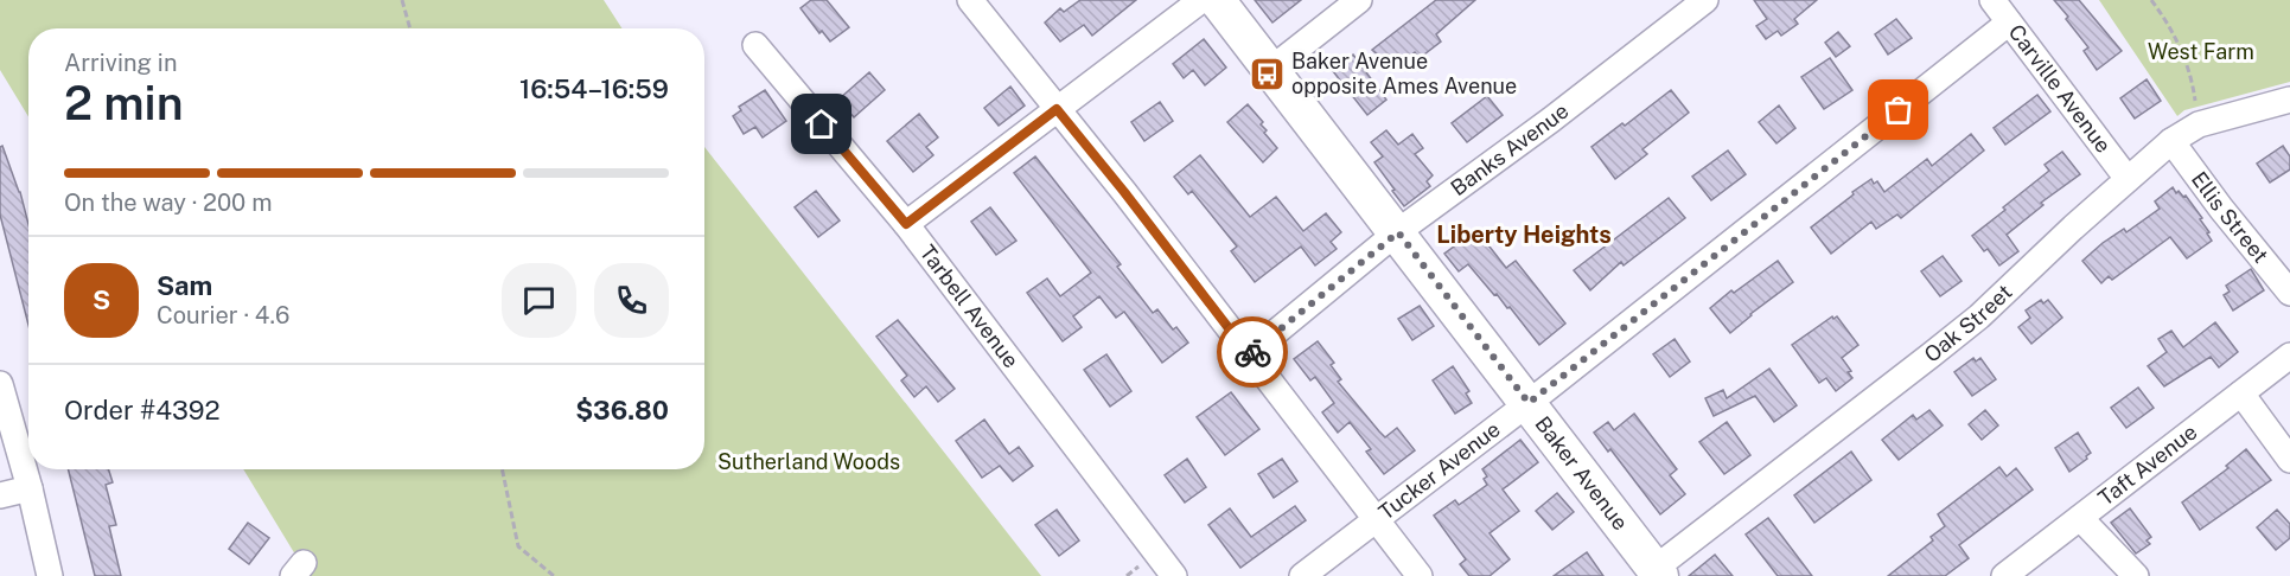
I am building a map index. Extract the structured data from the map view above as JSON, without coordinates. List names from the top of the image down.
{
  "streets": {
    "street": [
      "Carville Avenue",
      "Banks Avenue",
      "Ellis Street",
      "Tarbell Avenue",
      "Oak Street",
      "Taft Avenue",
      "Tucker Avenue",
      "Baker Avenue"
    ]
  },
  "crossings": [
    ["Carville Avenue", "Oak Street"],
    ["Carville Avenue", "Tucker Avenue"],
    ["Banks Avenue", "Baker Avenue"],
    ["Ellis Street", "Oak Street"],
    ["Oak Street", "Baker Avenue"],
    ["Tucker Avenue", "Baker Avenue"]
  ],
  "districts": ["Liberty Heights"],
  "parks": ["West Farm", "Sutherland Woods"],
  "places": {
    "bus stop": ["Baker Avenue opposite Ames Avenue"]
  },
  "page": {
    "heading": ["2 min", "Arriving in", "16:54–16:59"],
    "panel": [
      "Sam",
      "Courier · 4.6",
      "Order #4392",
      "$36.80"
    ],
    "bar": "On the way · 200 m",
    "round": "S"
  }
}
